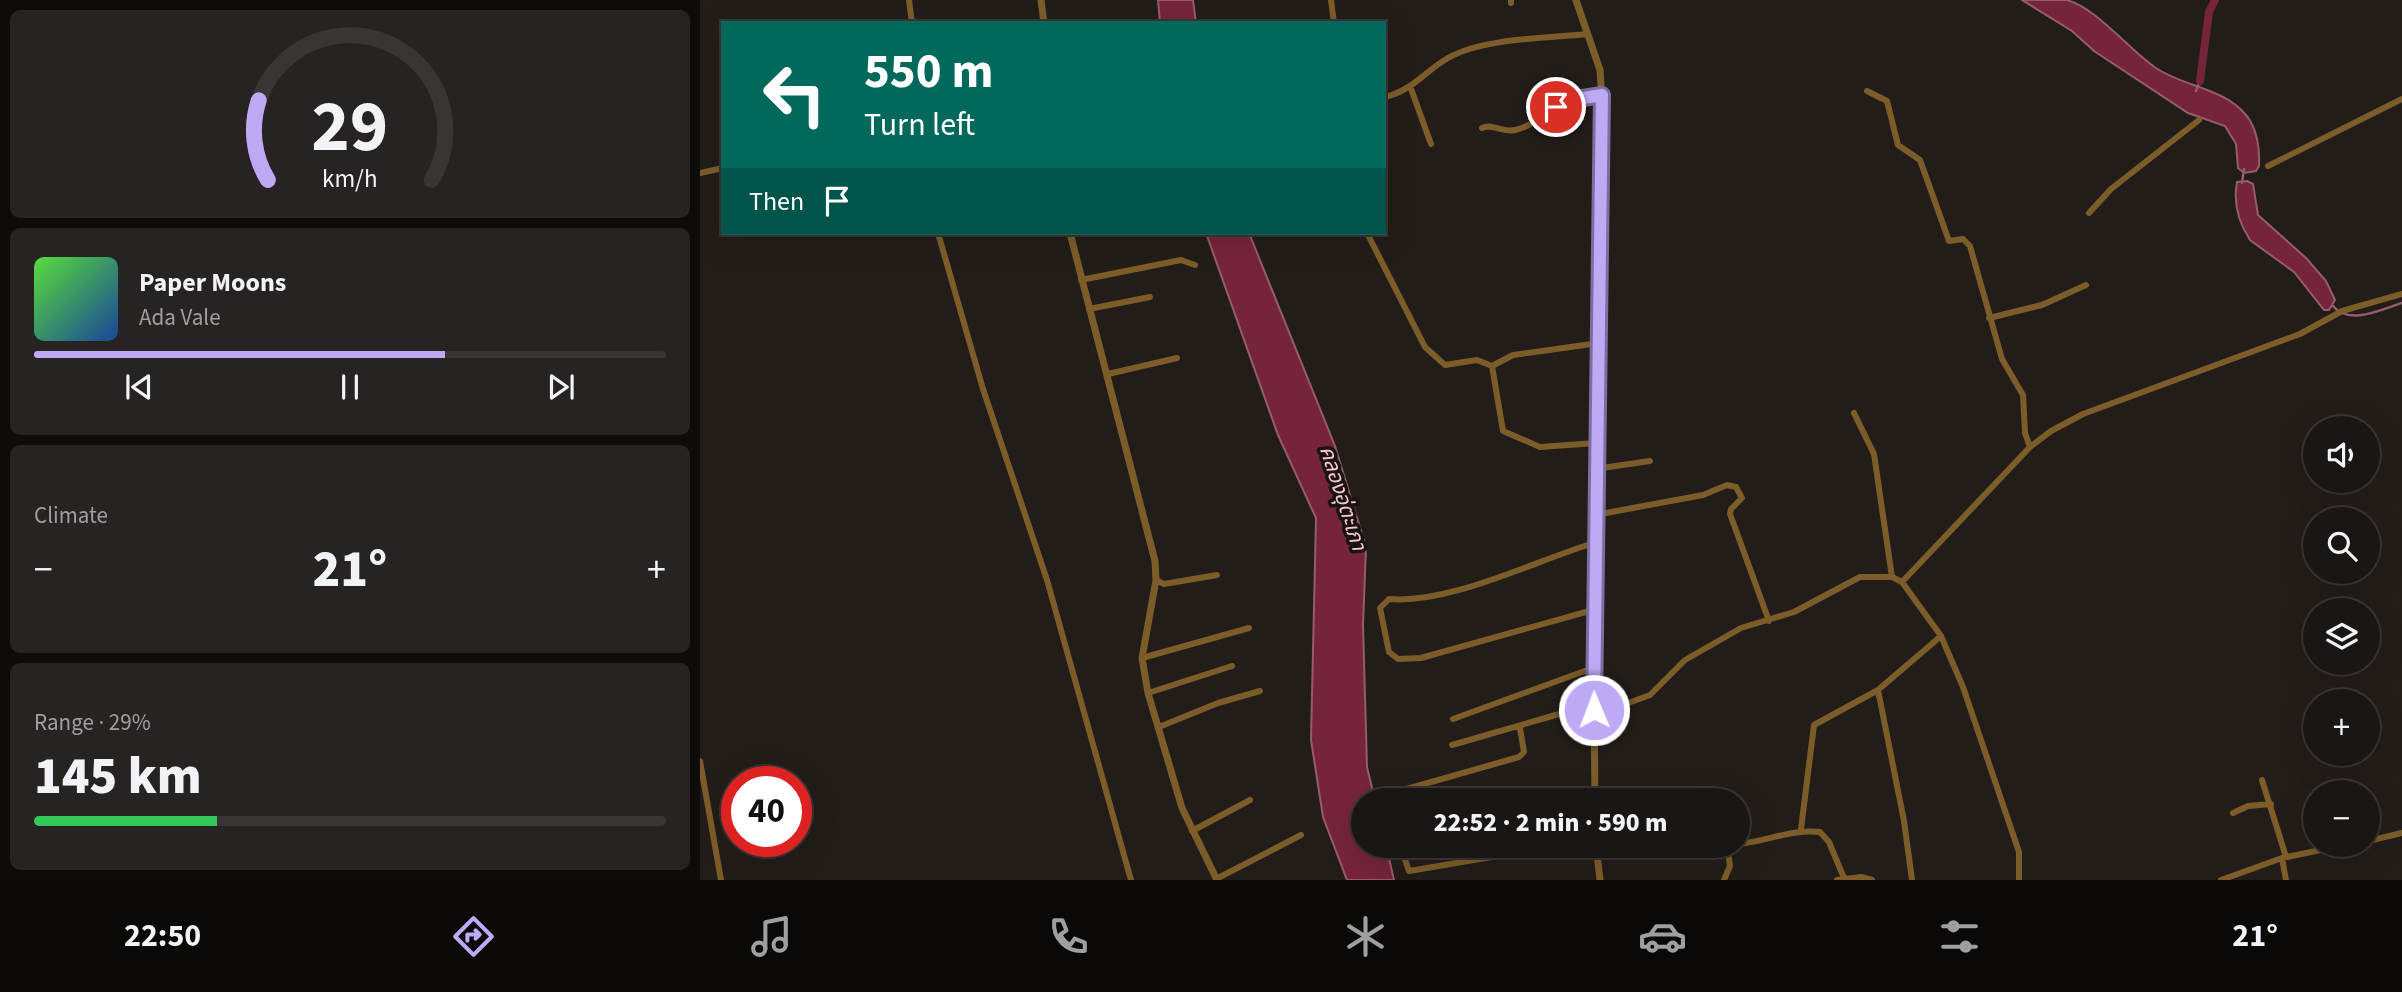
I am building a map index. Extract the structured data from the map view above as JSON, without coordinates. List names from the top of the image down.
{
  "water": ["คลองอุ่ตะเภา"],
  "page": {
    "turn": ["550 m", "Turn left"],
    "then": "Then",
    "song": ["Paper Moons", "Ada Vale"],
    "map_buttons": ["+", "−"],
    "tile": [
      "Climate",
      ["Range · 29%", "145 km"]
    ],
    "heat": ["−", "21°", "+"],
    "limit": "40",
    "trip": "22:52 · 2 min · 590 m",
    "tabs": ["22:50", "21°"],
    "gauge": ["29", "km/h"]
  }
}
